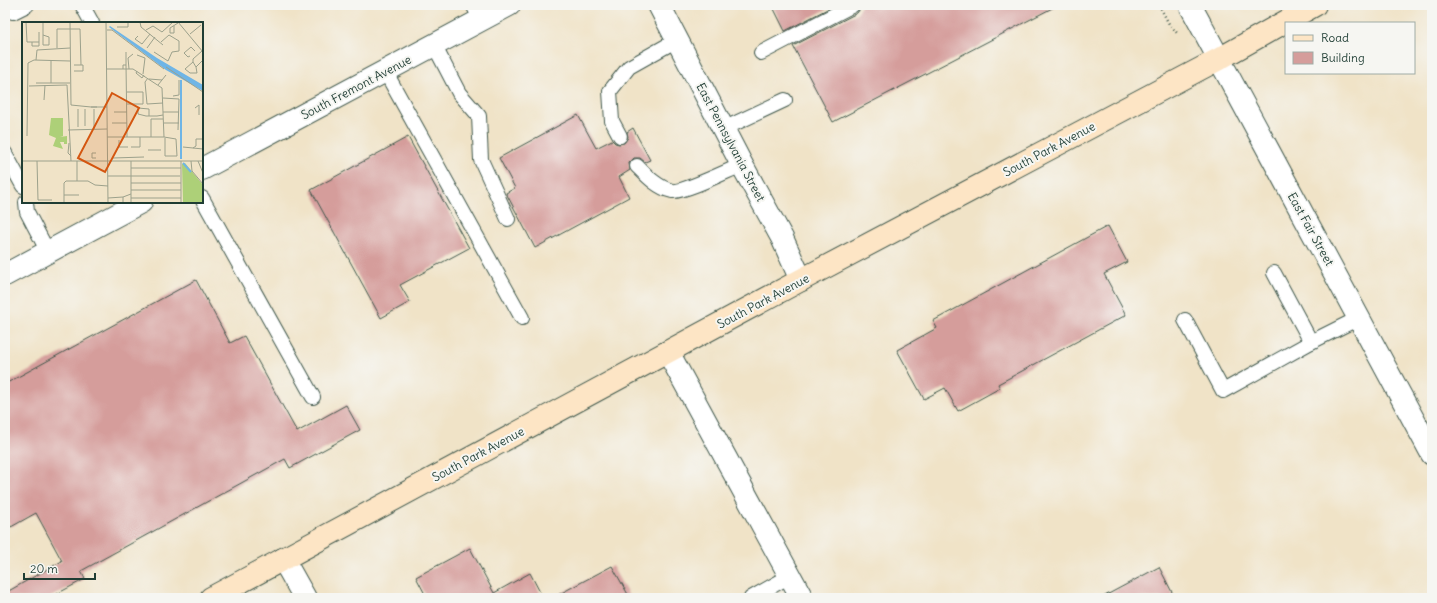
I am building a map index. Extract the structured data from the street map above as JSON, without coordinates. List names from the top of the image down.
{
  "streets": {
    "main road": ["South Park Avenue"],
    "street": ["South Fremont Avenue", "East Pennsylvania Street", "East Fair Street"]
  },
  "crossings": [
    ["East Pennsylvania Street", "South Park Avenue"],
    ["South Park Avenue", "East Fair Street"]
  ],
  "legend": ["Road", "Building"],
  "scale_bar": "20 m"
}
